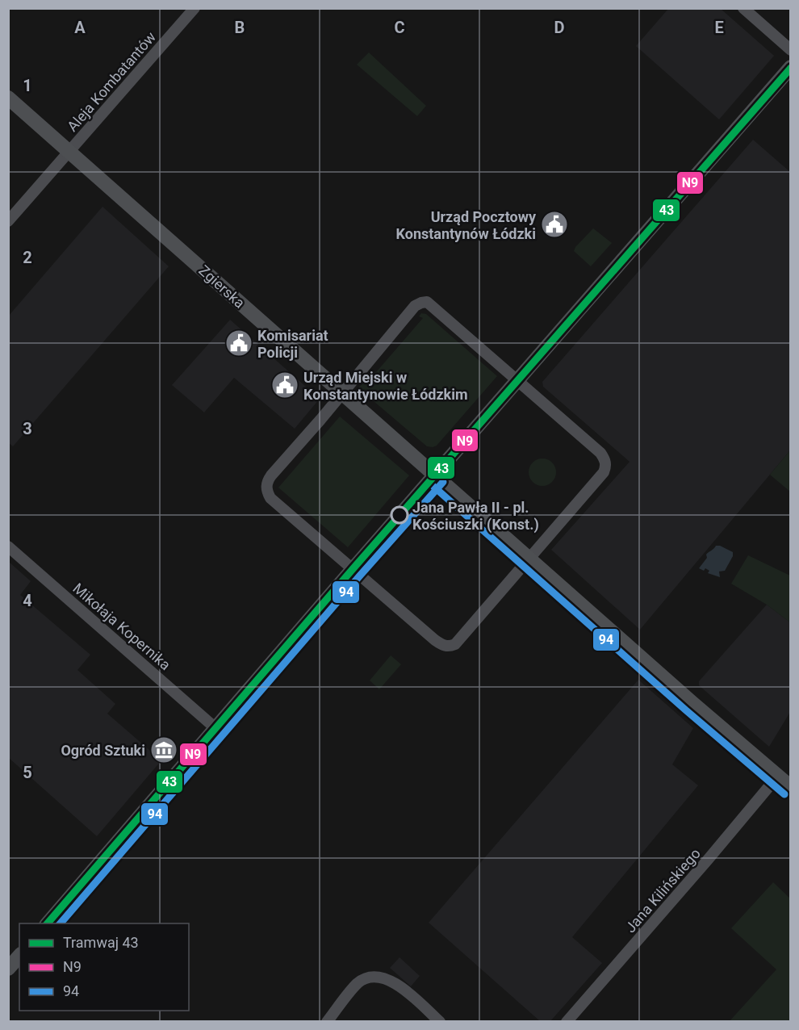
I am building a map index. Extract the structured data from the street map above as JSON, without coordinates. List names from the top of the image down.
{
  "streets": {
    "main road": ["Zgierska"],
    "street": ["Aleja Kombatantów", "Mikołaja Kopernika", "Jana Kilińskiego"]
  },
  "crossings": [
    ["Aleja Kombatantów", "Zgierska"],
    ["Zgierska", "Jana Kilińskiego"]
  ],
  "places": {
    "public building": ["Urząd Pocztowy Konstantynów Łódzki", "Komisariat Policji", "Urząd Miejski w Konstantynowie Łódzkim"],
    "other": ["Jana Pawła II - pl. Kościuszki (Konst.)"],
    "museum": ["Ogród Sztuki"]
  },
  "lines": ["tram line 43", "transit line N9", "transit line 94"],
  "legend": ["Tramwaj 43", "N9", "94"],
  "grid": {
    "columns": [
      "A",
      "B",
      "C",
      "D",
      "E"
    ],
    "rows": [
      "1",
      "2",
      "3",
      "4",
      "5"
    ]
  }
}
